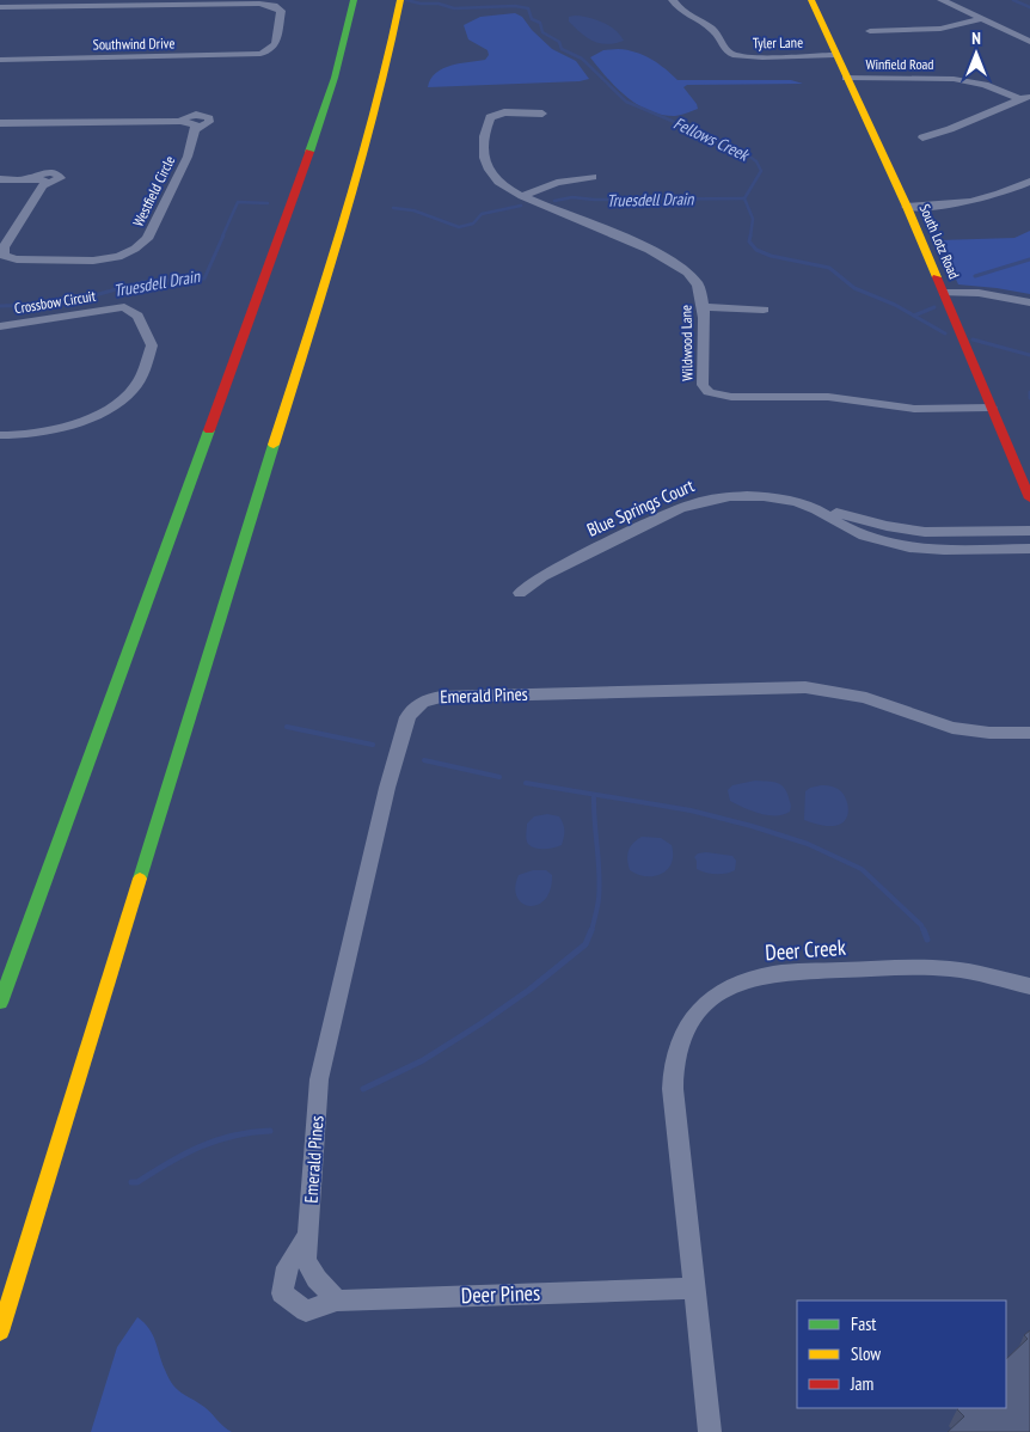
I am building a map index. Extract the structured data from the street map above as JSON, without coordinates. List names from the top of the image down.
{
  "streets": {
    "main road": ["South Lotz Road"],
    "street": [
      "Tyler Lane",
      "Southwind Drive",
      "Winfield Road",
      "Westfield Circle",
      "Crossbow Circuit",
      "Wildwood Lane",
      "Blue Springs Court",
      "Emerald Pines",
      "Deer Creek",
      "Deer Pines"
    ]
  },
  "crossings": [
    ["Tyler Lane", "South Lotz Road"],
    ["Winfield Road", "South Lotz Road"],
    ["South Lotz Road", "Wildwood Lane"],
    ["Emerald Pines", "Deer Pines"],
    ["Deer Creek", "Deer Pines"]
  ],
  "water": ["Fellows Creek", "Truesdell Drain"],
  "legend": ["Fast", "Slow", "Jam"],
  "north": "top"
}
